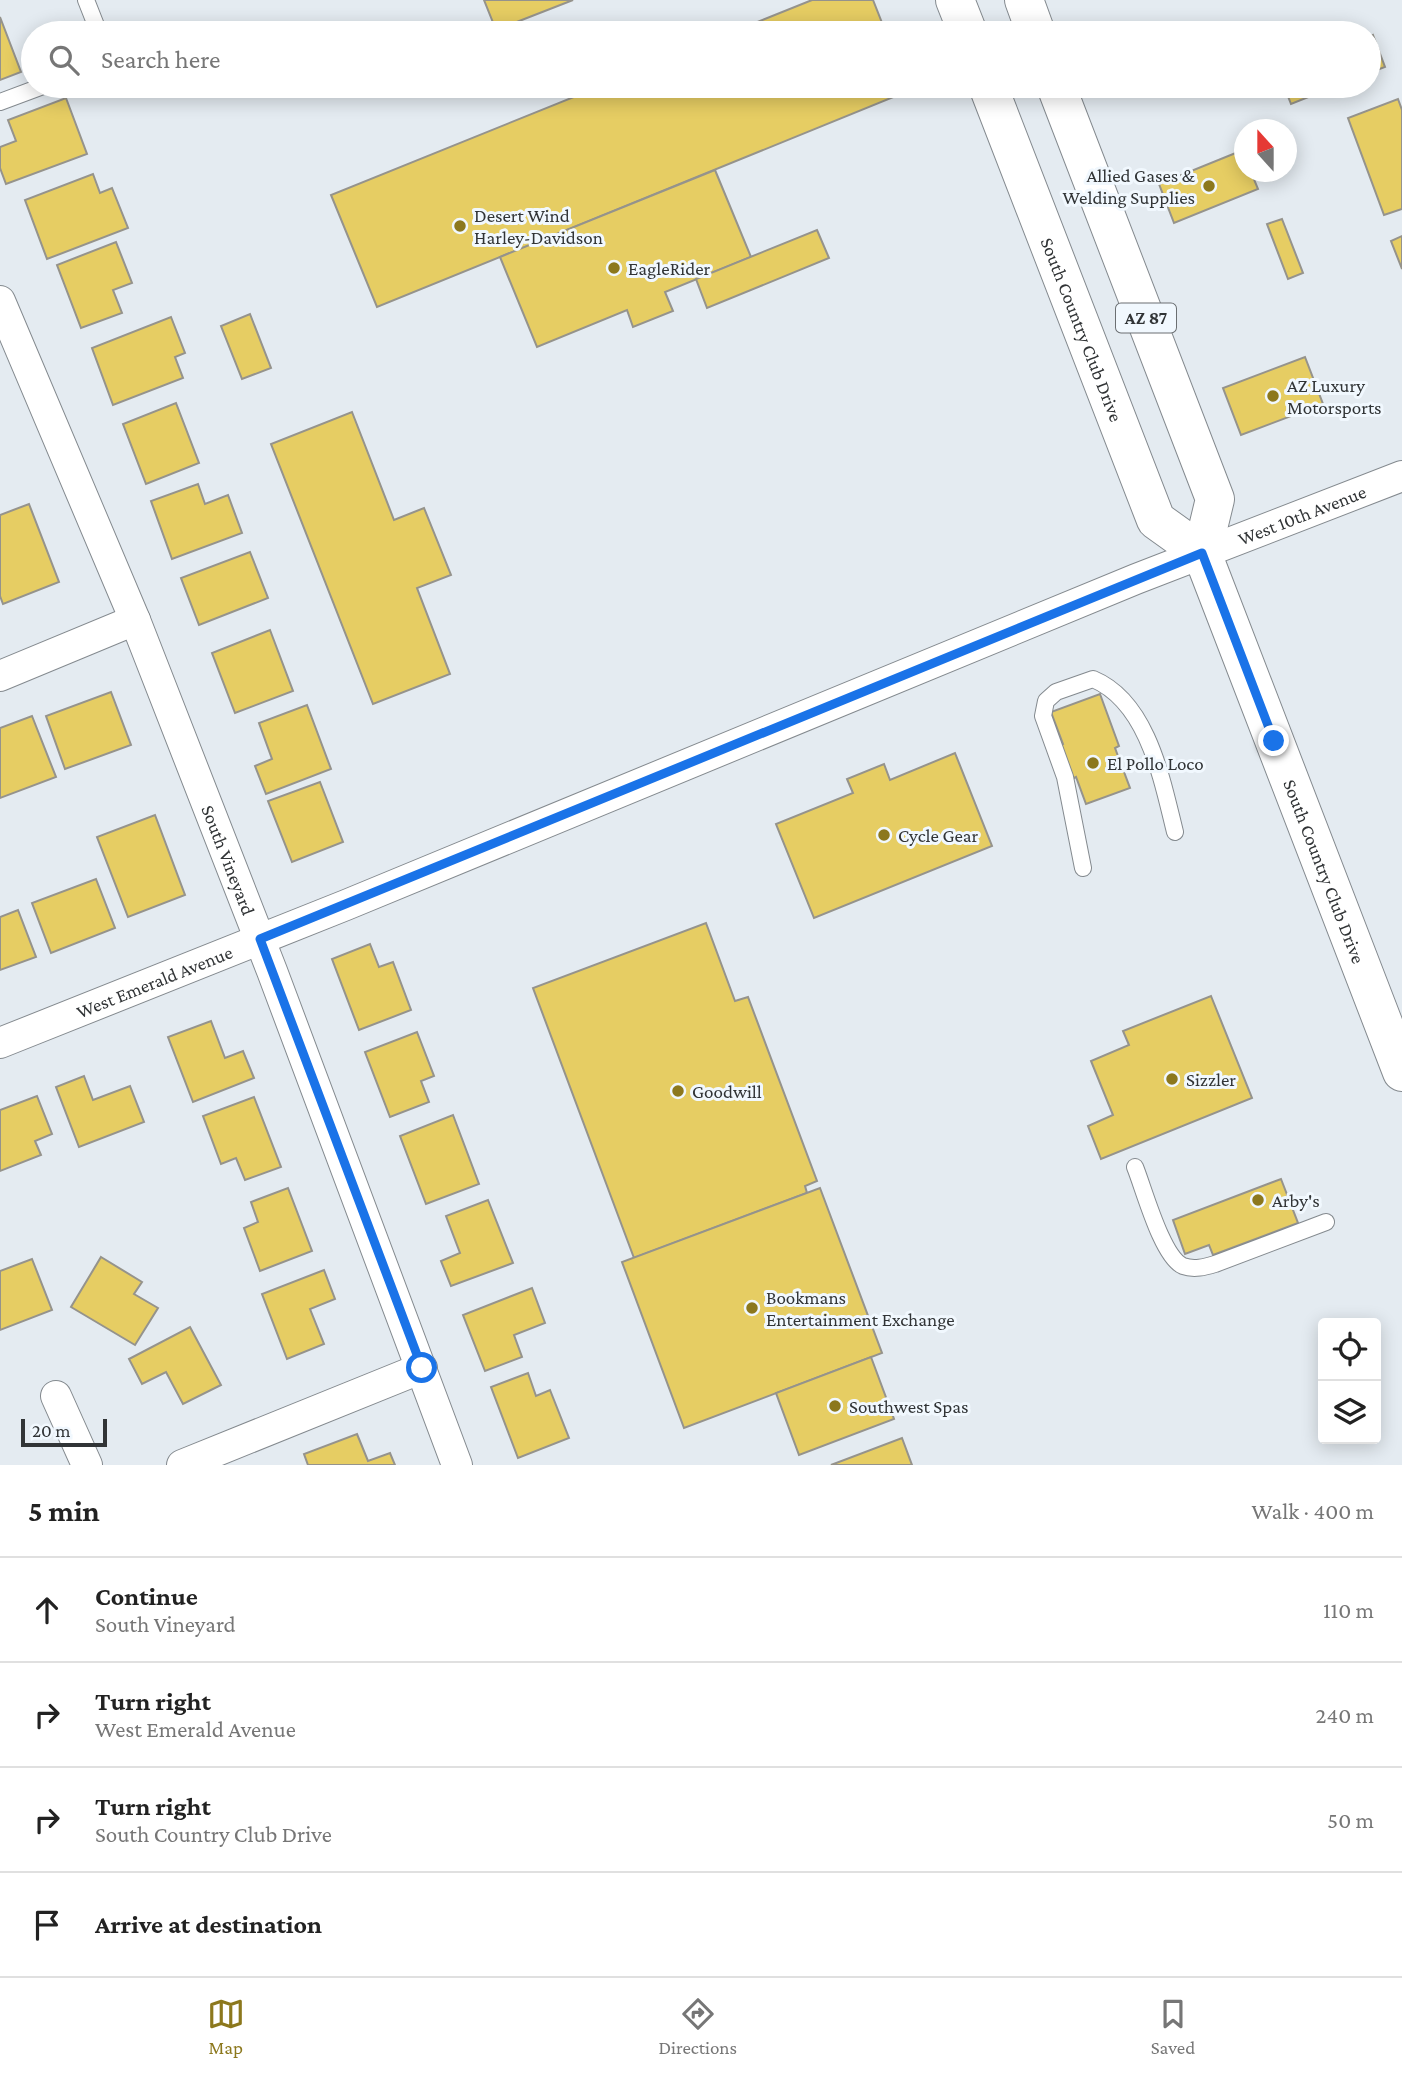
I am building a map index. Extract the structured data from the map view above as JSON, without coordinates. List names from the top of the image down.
{
  "streets": {
    "main road": ["AZ 87", "South Country Club Drive"],
    "street": ["West 10th Avenue", "South Vineyard", "West Emerald Avenue"]
  },
  "crossings": [
    ["AZ 87", "South Country Club Drive"],
    ["AZ 87", "West 10th Avenue"],
    ["AZ 87", "West Emerald Avenue"],
    ["South Country Club Drive", "West 10th Avenue"],
    ["South Country Club Drive", "West Emerald Avenue"],
    ["West 10th Avenue", "West Emerald Avenue"],
    ["South Vineyard", "West Emerald Avenue"]
  ],
  "places": [
    "Allied Gases & Welding Supplies",
    "Desert Wind Harley-Davidson",
    "EagleRider",
    "AZ Luxury Motorsports",
    "El Pollo Loco",
    "Cycle Gear",
    "Sizzler",
    "Goodwill",
    "Arby's",
    "Bookmans Entertainment Exchange",
    "Southwest Spas"
  ],
  "scale_bar": "20 m",
  "north": "top",
  "page": {
    "search": "Search here",
    "scale": "20 m",
    "heading": ["5 min", "Walk · 400 m"],
    "list": [
      ["Continue", "South Vineyard", "110 m"],
      ["Turn right", "West Emerald Avenue", "240 m"],
      ["Turn right", "South Country Club Drive", "50 m"],
      "Arrive at destination"
    ],
    "nav": ["Map", "Directions", "Saved"]
  }
}
